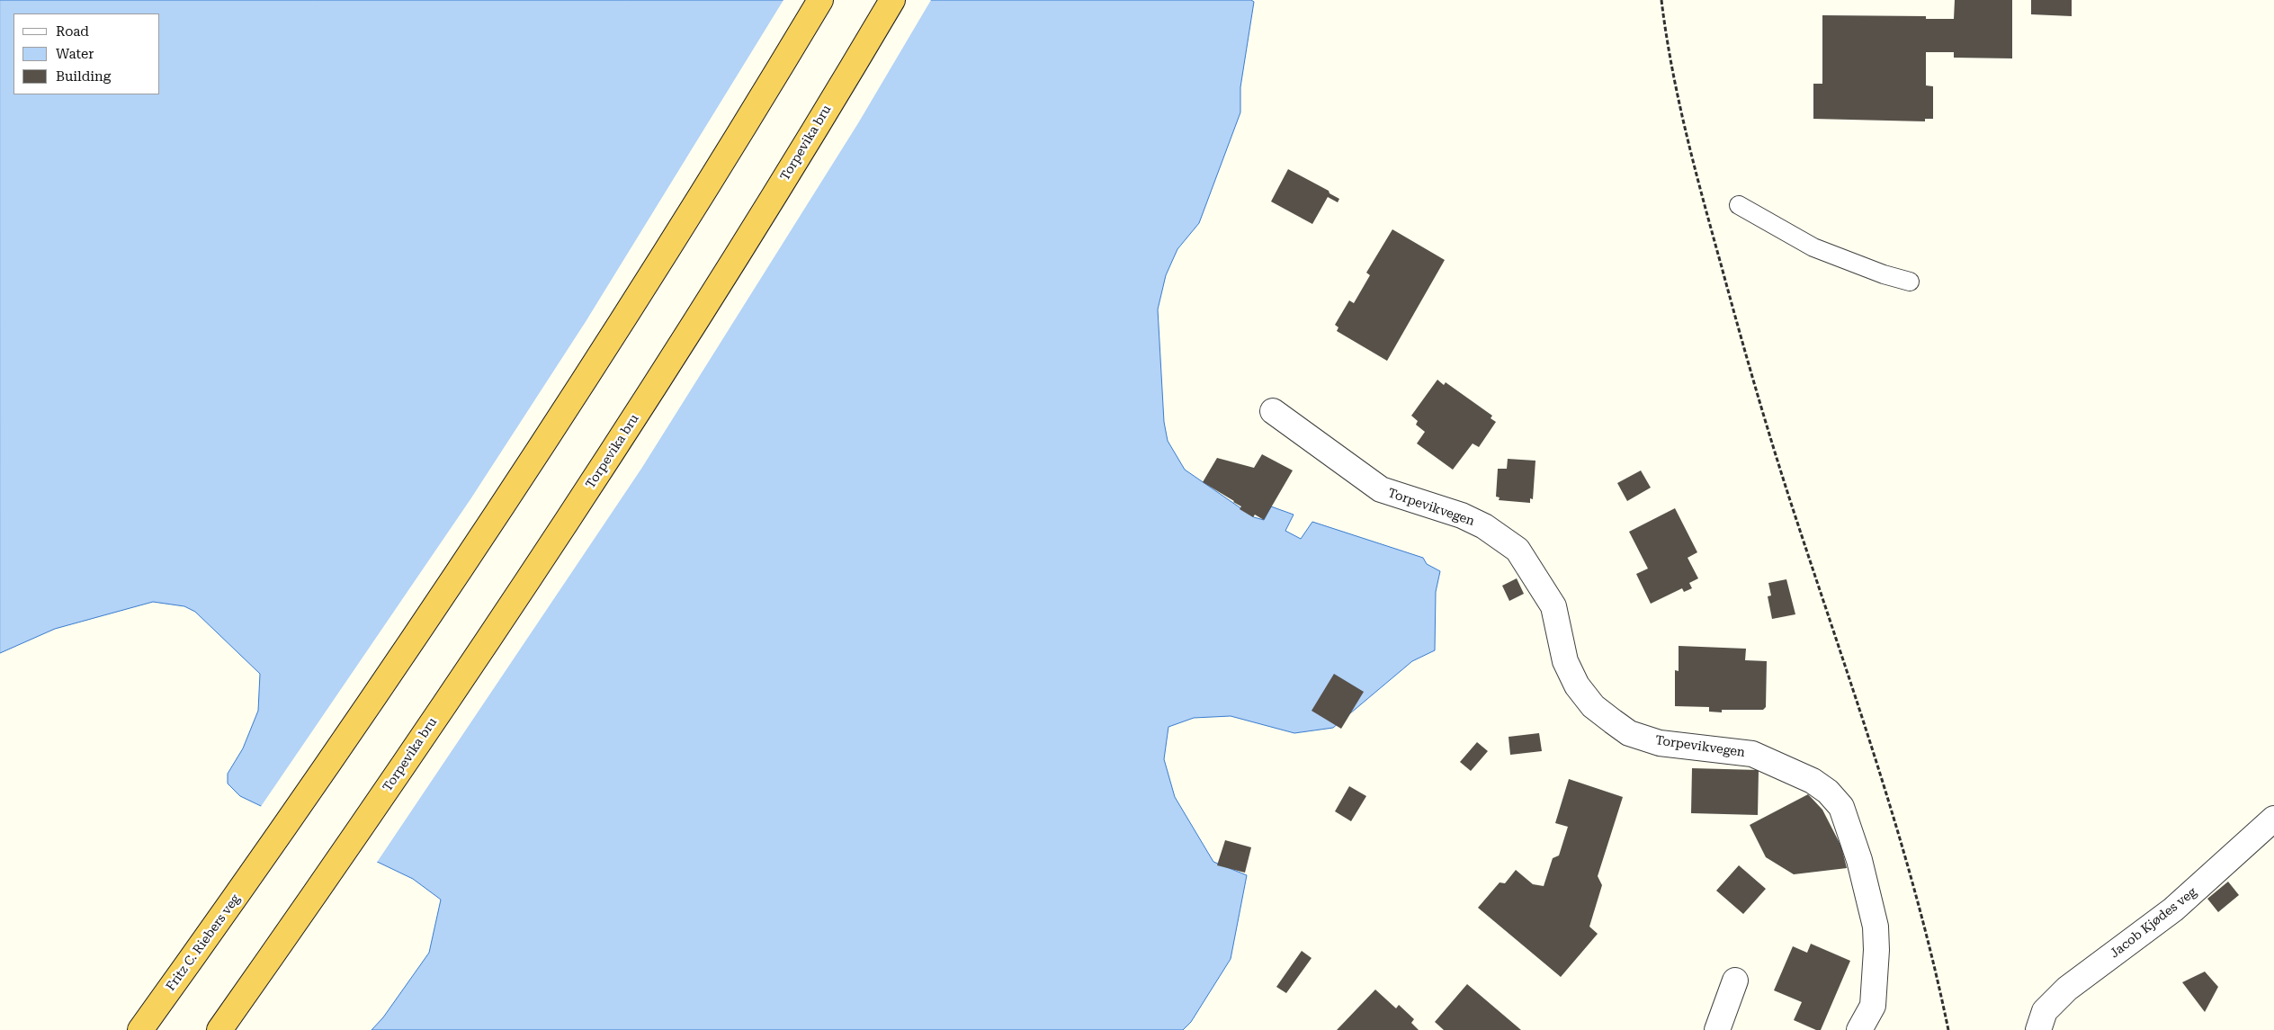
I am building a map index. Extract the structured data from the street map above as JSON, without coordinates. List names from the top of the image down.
{
  "streets": {
    "highway": ["Torpevika bru", "Fritz C. Riebers veg"],
    "street": ["Torpevikvegen", "Jacob Kjødes veg"]
  },
  "legend": ["Road", "Water", "Building"]
}
